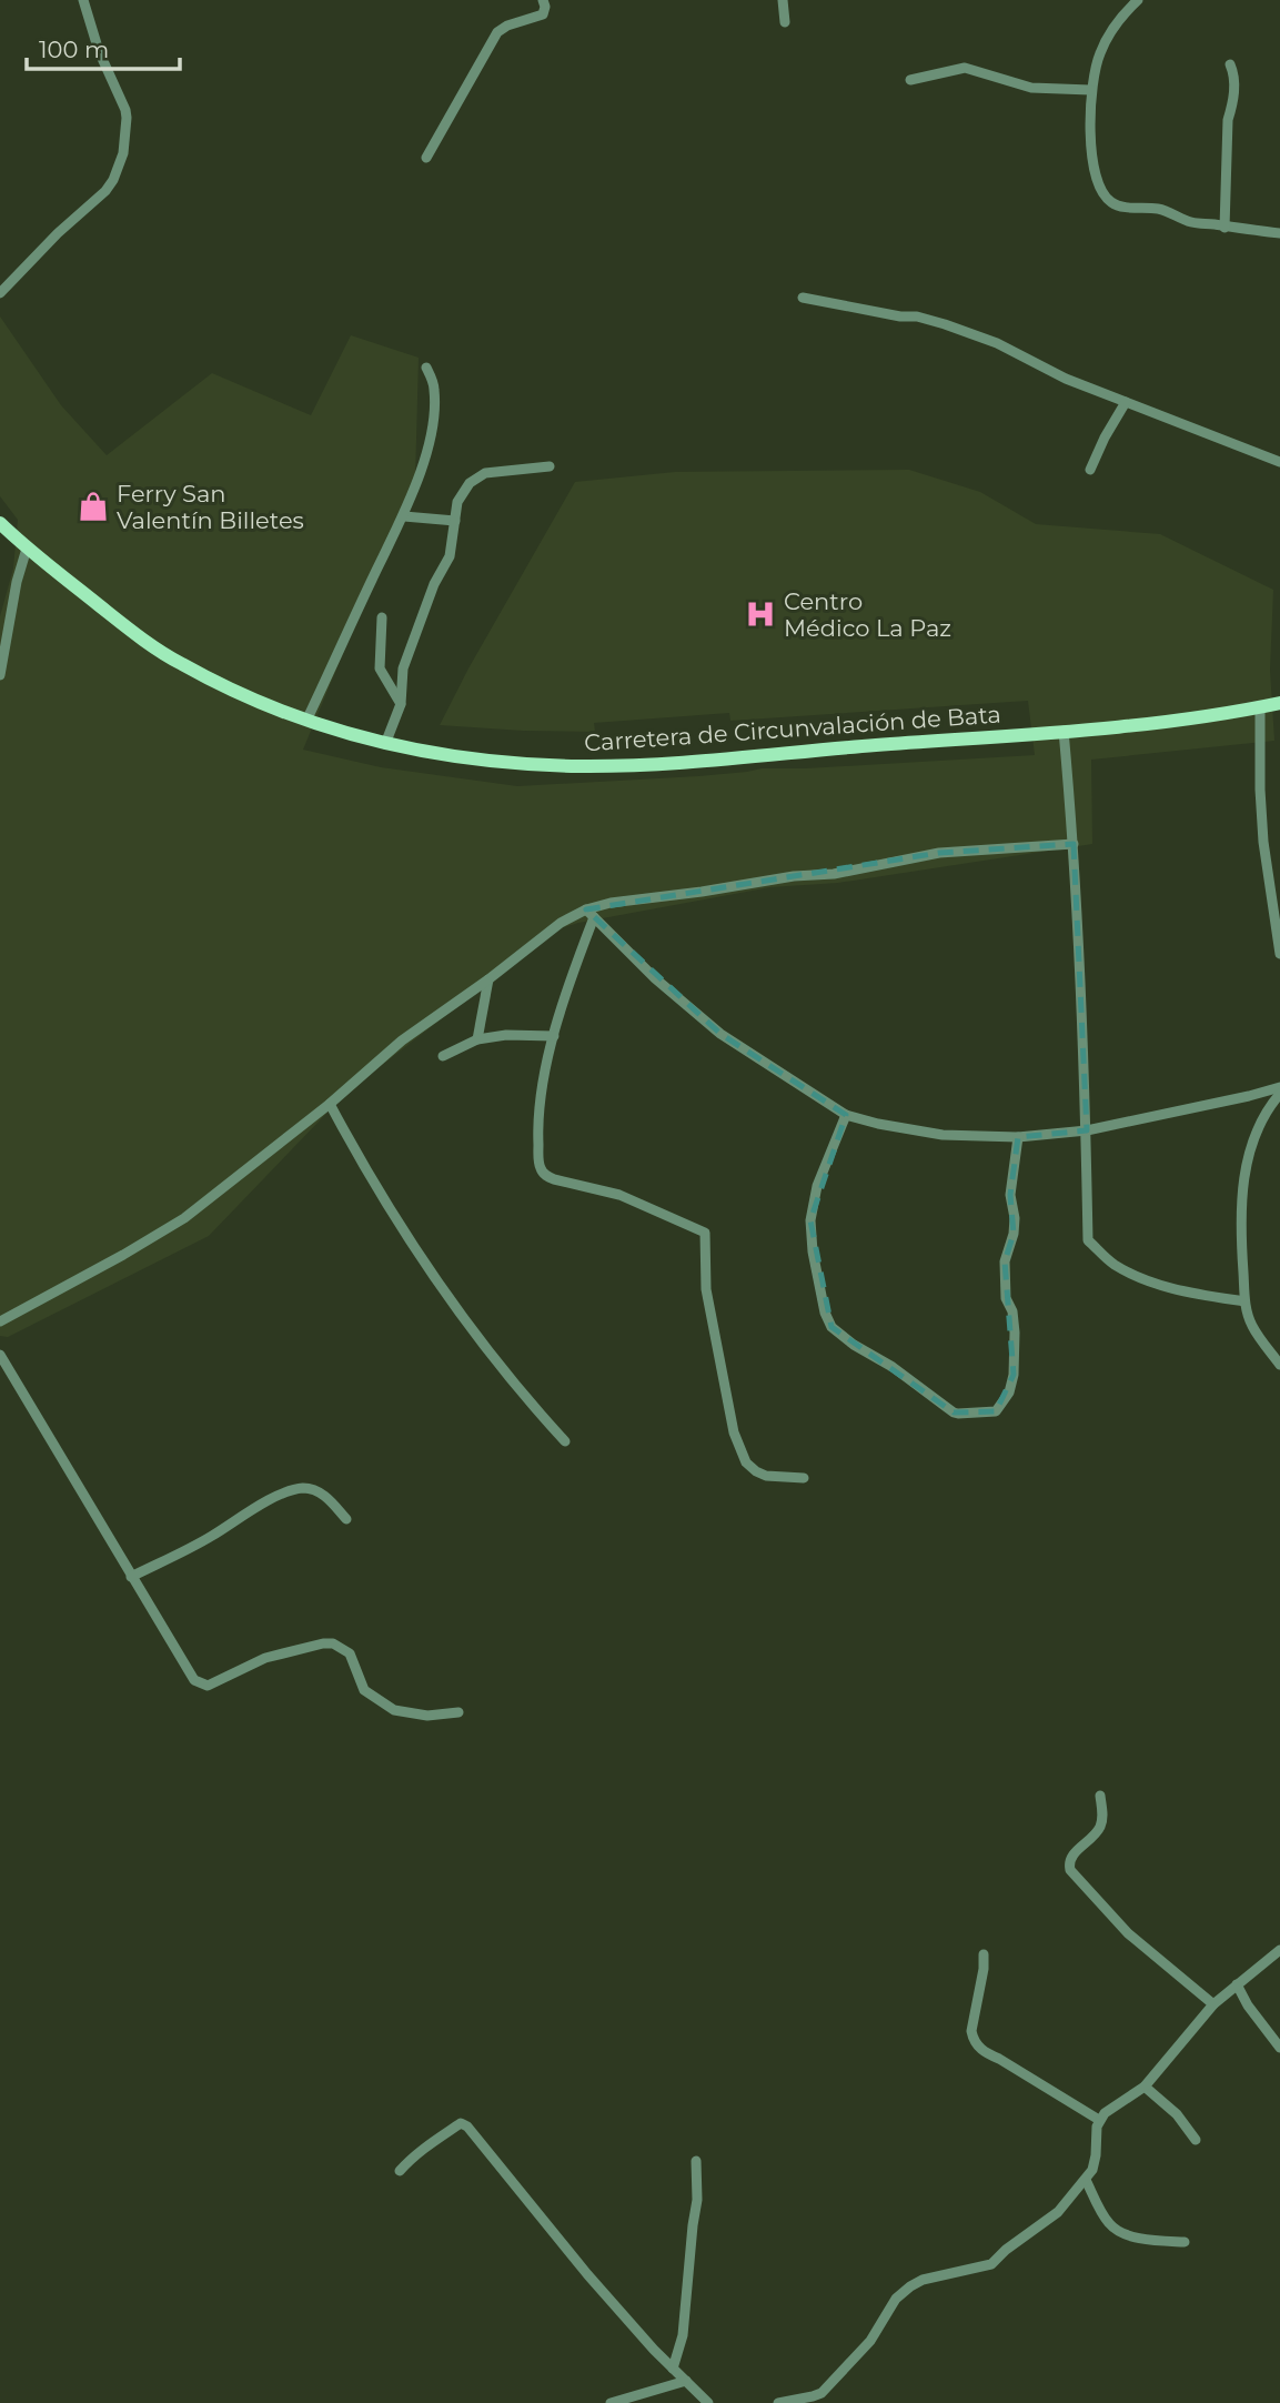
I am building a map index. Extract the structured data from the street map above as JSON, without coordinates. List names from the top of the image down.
{
  "streets": {
    "main road": ["Carretera de Circunvalación de Bata"]
  },
  "places": {
    "shop": ["Ferry San Valentín Billetes"],
    "hospital": ["Centro Médico La Paz"]
  },
  "scale_bar": "100 m"
}
